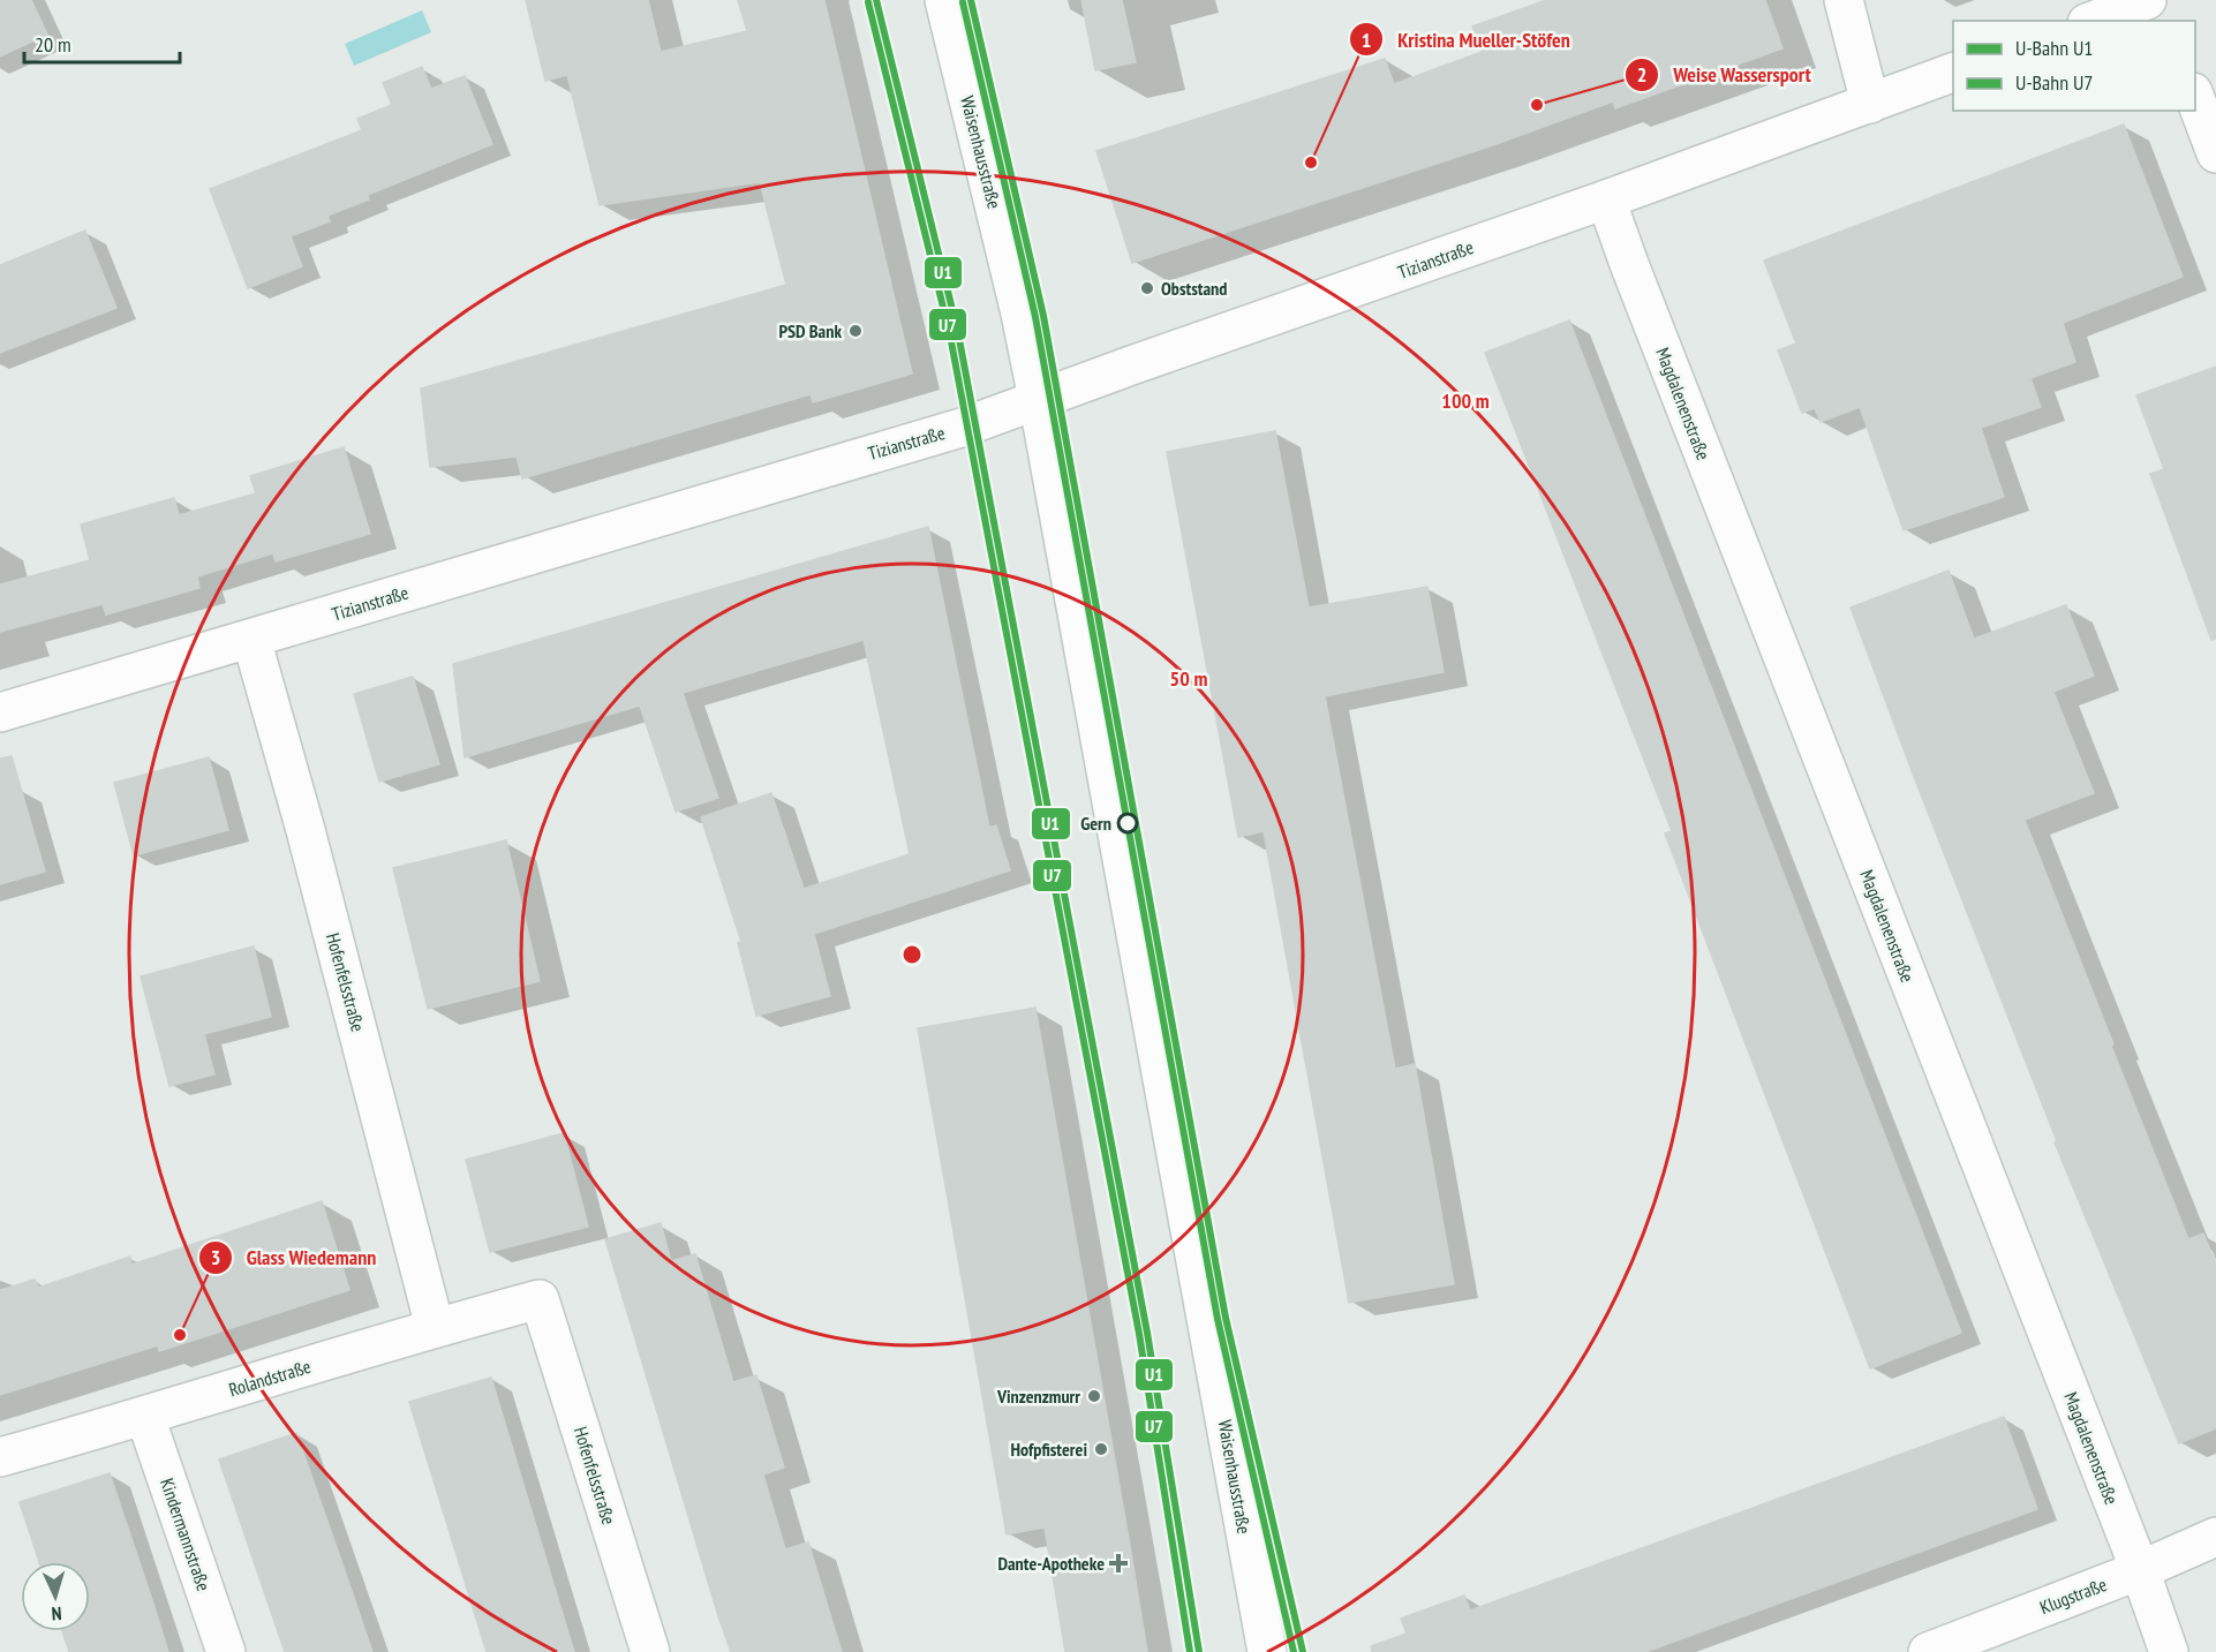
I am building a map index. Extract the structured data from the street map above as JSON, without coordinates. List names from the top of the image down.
{
  "streets": {
    "street": [
      "Waisenhausstraße",
      "Tizianstraße",
      "Magdalenenstraße",
      "Hofenfelsstraße",
      "Rolandstraße",
      "Kindermannstraße",
      "Klugstraße"
    ]
  },
  "crossings": [
    ["Waisenhausstraße", "Tizianstraße"],
    ["Tizianstraße", "Magdalenenstraße"],
    ["Tizianstraße", "Hofenfelsstraße"],
    ["Magdalenenstraße", "Klugstraße"],
    ["Hofenfelsstraße", "Rolandstraße"],
    ["Rolandstraße", "Kindermannstraße"]
  ],
  "places": {
    "other": [
      "Weise Wassersport",
      "Kristina Mueller-Stöfen",
      "Obststand",
      "PSD Bank",
      "Gern",
      "Glass Wiedemann",
      "Vinzenzmurr",
      "Hofpfisterei"
    ],
    "health": ["Dante-Apotheke"]
  },
  "lines": ["metro line U1", "metro line U7"],
  "legend": ["U-Bahn U1", "U-Bahn U7"],
  "scale_bar": "20 m",
  "north": "bottom",
  "rings": ["100 m", "50 m"]
}
